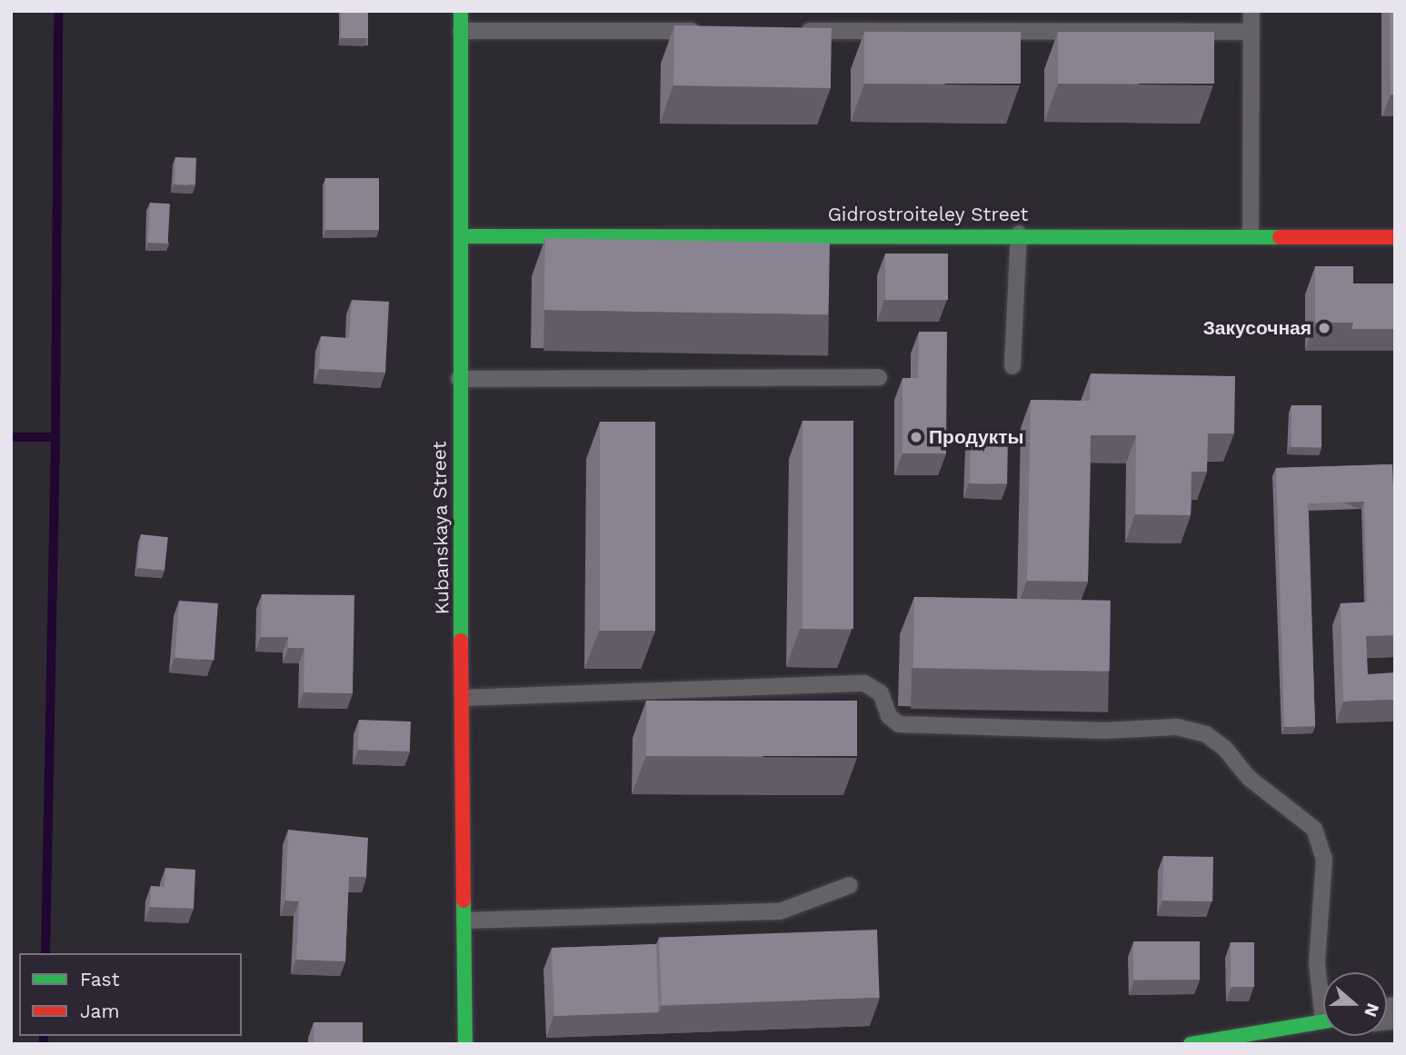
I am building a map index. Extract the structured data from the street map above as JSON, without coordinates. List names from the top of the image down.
{
  "streets": {
    "street": ["Gidrostroiteley Street", "Kubanskaya Street"]
  },
  "crossings": [
    ["Gidrostroiteley Street", "Kubanskaya Street"]
  ],
  "places": ["Закусочная", "Продукты"],
  "legend": ["Fast", "Jam"],
  "north": "right"
}
